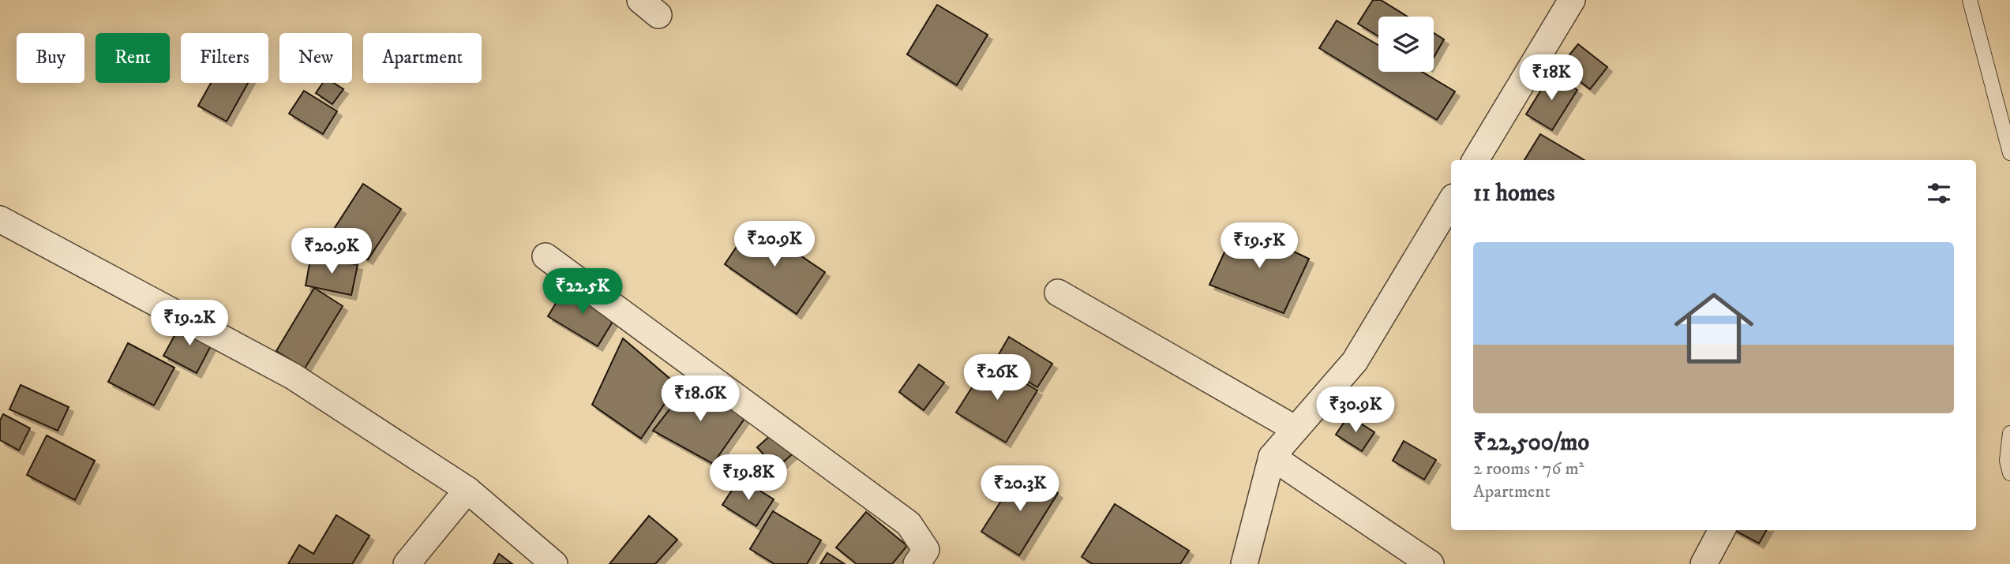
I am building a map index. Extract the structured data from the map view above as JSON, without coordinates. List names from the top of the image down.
{
  "page": {
    "chip": [
      "Buy",
      "Rent",
      "Filters",
      "New",
      "Apartment"
    ],
    "price": [
      "₹18K",
      "₹20.9K",
      "₹19.5K",
      "₹20.9K",
      "₹22.5K",
      "₹19.2K",
      "₹26K",
      "₹18.6K",
      "₹30.9K",
      "₹19.8K",
      "₹20.3K"
    ],
    "heading": "11 homes",
    "list": [
      {
        "name": "₹22,500/mo",
        "note": "2 rooms · 76 m² · Apartment"
      }
    ]
  }
}
